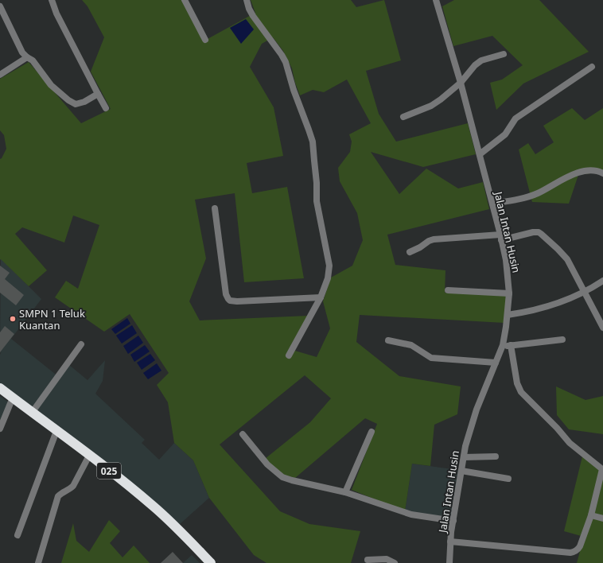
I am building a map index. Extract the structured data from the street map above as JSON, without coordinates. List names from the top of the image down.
{
  "streets": {
    "highway": ["025"],
    "street": ["Jalan Intan Husin"]
  },
  "places": ["SMPN 1 Teluk Kuantan"]
}
